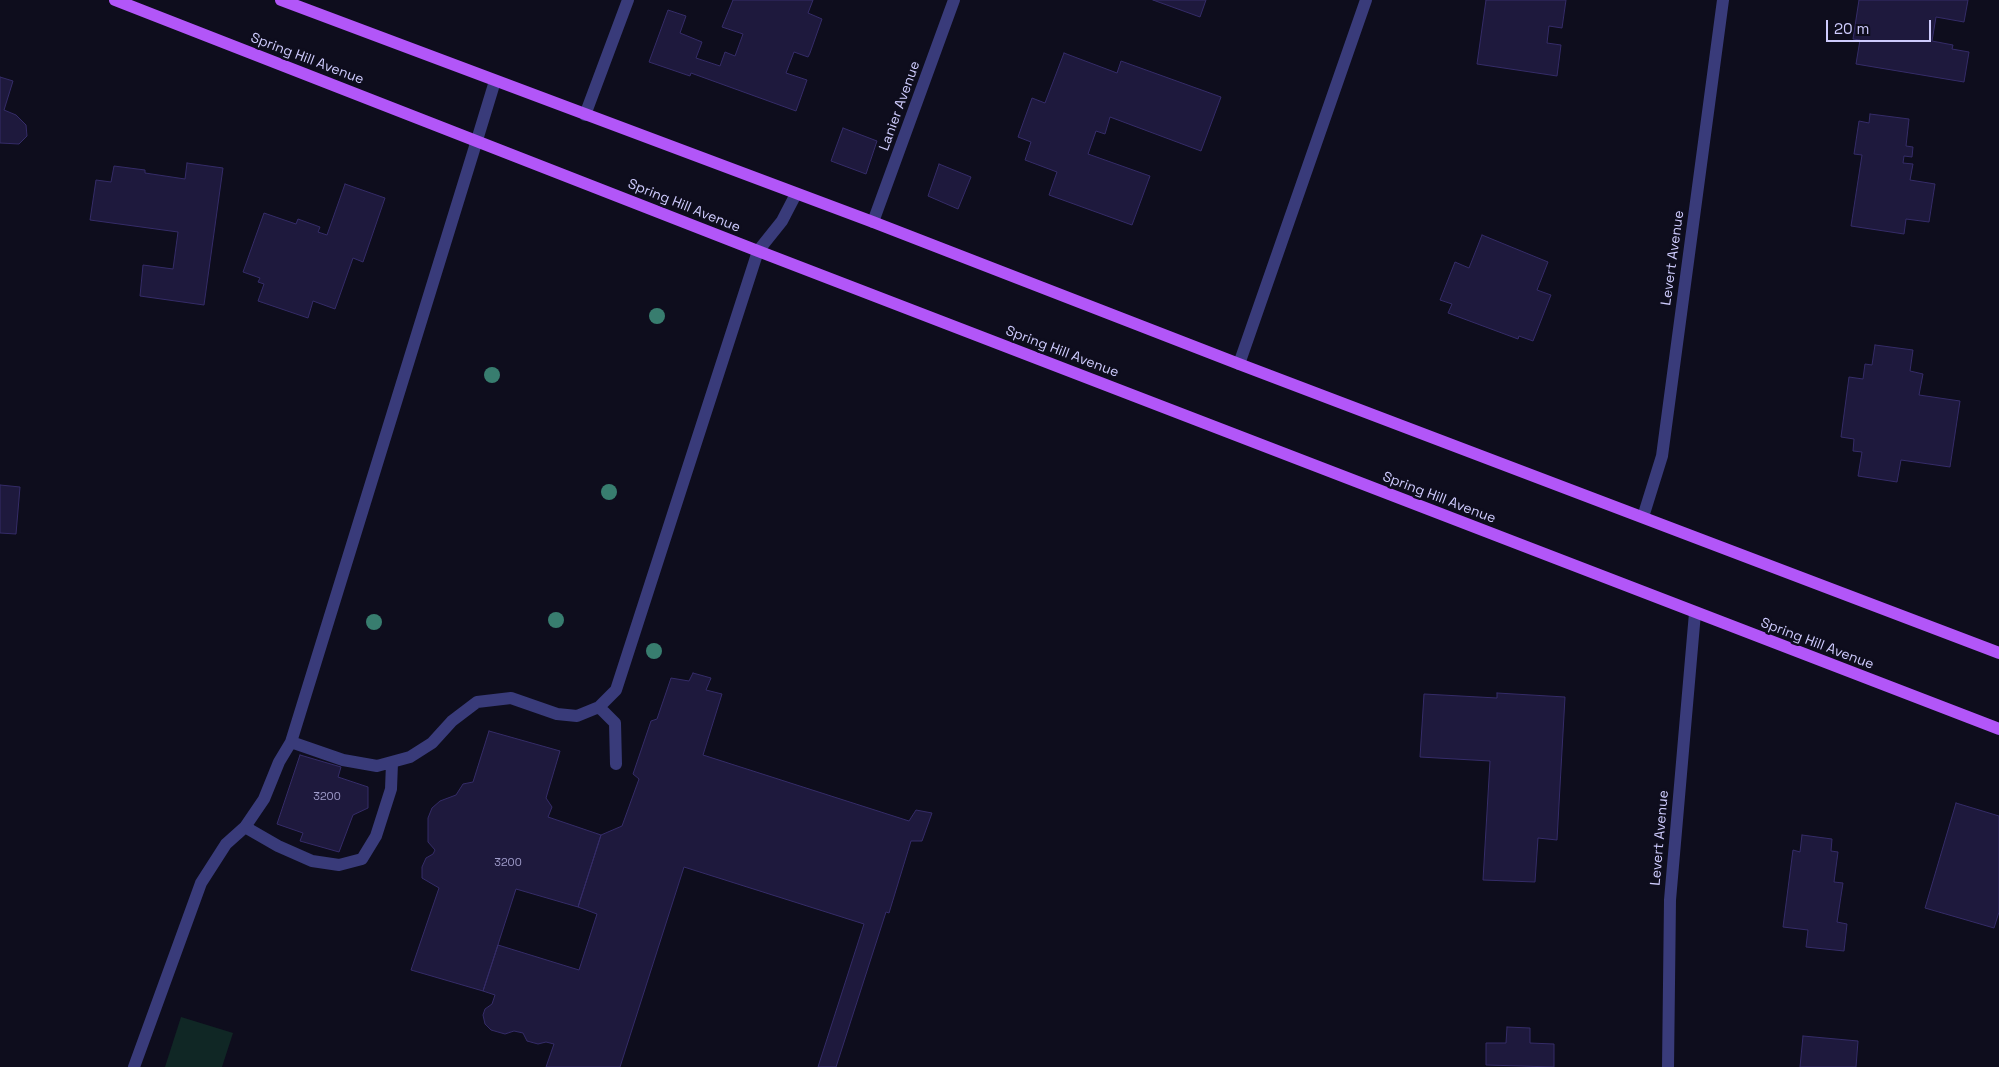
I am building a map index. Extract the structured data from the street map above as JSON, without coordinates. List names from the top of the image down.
{
  "streets": {
    "main road": ["Spring Hill Avenue"],
    "street": ["Lanier Avenue", "Levert Avenue"]
  },
  "crossings": [
    ["Spring Hill Avenue", "Levert Avenue"]
  ],
  "house_numbers": ["3200", "3200"],
  "scale_bar": "20 m"
}
